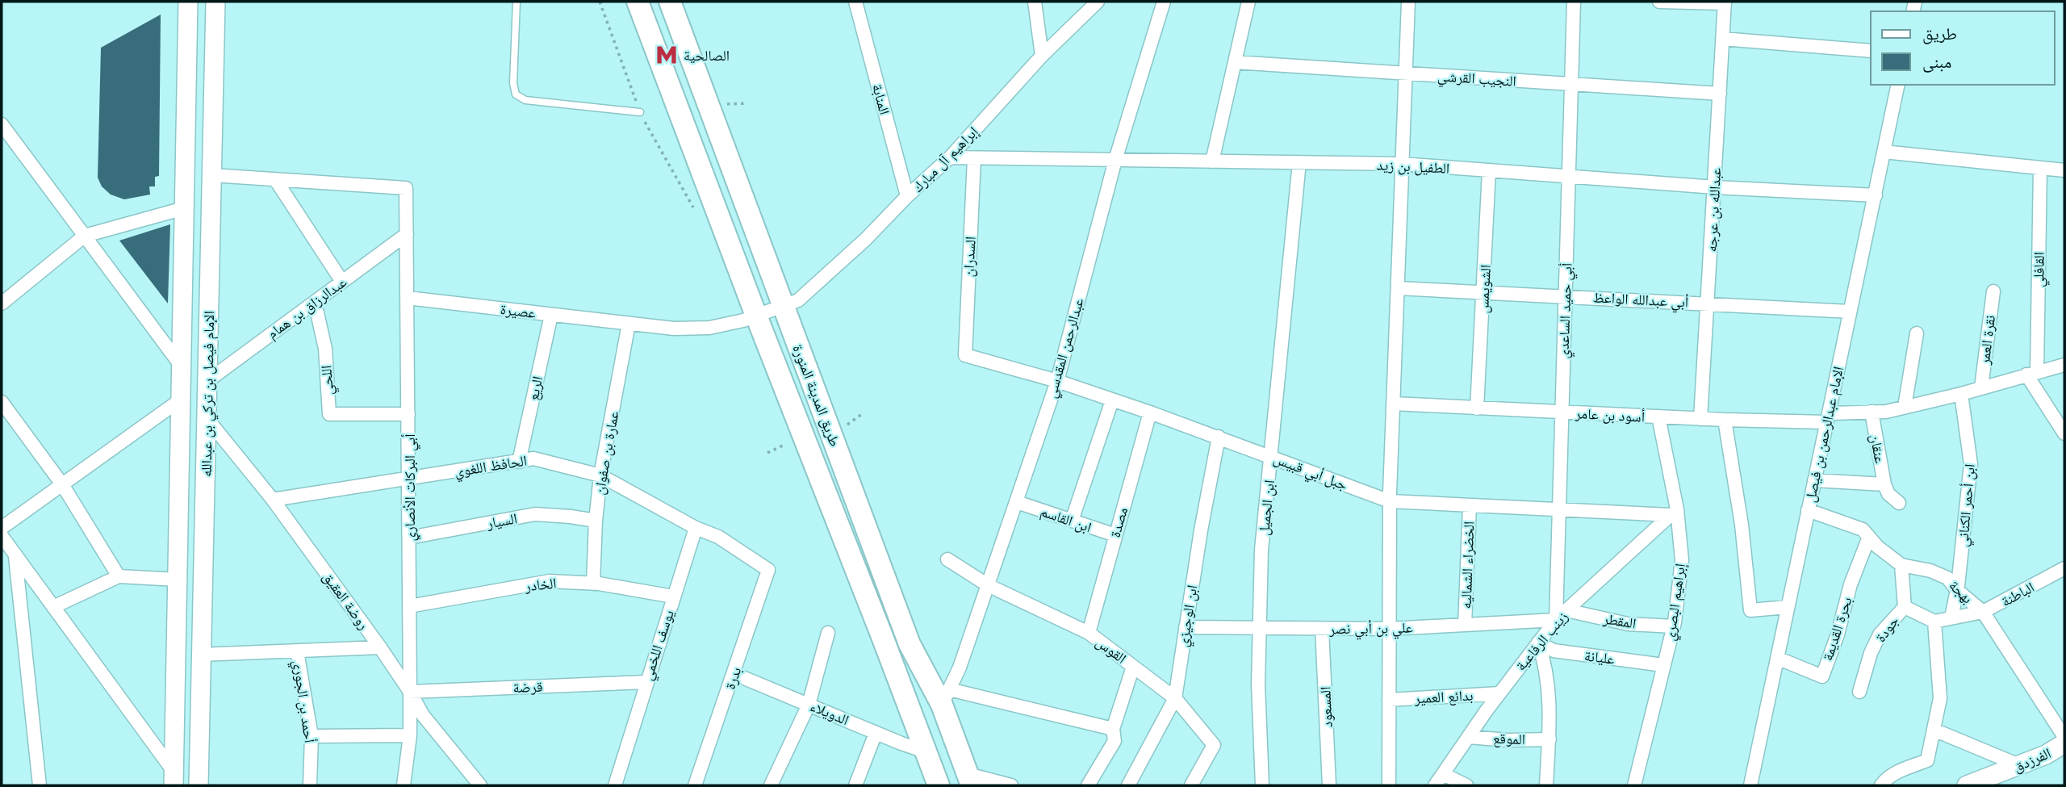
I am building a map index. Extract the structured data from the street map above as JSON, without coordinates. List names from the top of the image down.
{
  "streets": {
    "main road": ["الإمام فيصل بن تركي بن عبدالله", "طريق المدينة المنورة", "الفرزدق"],
    "street": [
      "النجيب القرشي",
      "المنابة",
      "إبراهيم آل مبارك",
      "الطفيل بن زيد",
      "عبدالله بن عرجه",
      "السدران",
      "القافلي",
      "الشويمس",
      "أبي عبدالله الواعظ",
      "عبدالرزاق بن همام",
      "عصيرة",
      "أبي حميد الساعدي",
      "نقرة العمر",
      "عبدالرحمن المقدسي",
      "اللحي",
      "الريع",
      "أسود بن عامر",
      "الإمام عبدالرحمن بن فيصل",
      "عنقان",
      "عمارة بن صفوان",
      "الحافظ اللغوي",
      "جبل أبي قبيس",
      "أبي البركات الأنصاري",
      "ابن أحمر الكناني",
      "ابن الجميل",
      "ابن القاسم",
      "السيار",
      "مصدة",
      "الخضراء الشماليه",
      "الخادر",
      "بهجة",
      "الباطنة",
      "روضة العقيق",
      "إبراهيم البصري",
      "ابن الوجيزي",
      "المقطر",
      "علي بن أبي نصر",
      "بحرة القديمة",
      "جودة",
      "زينب الرفاعية",
      "يوسف اللخمي",
      "القوس",
      "عليانة",
      "بدرة",
      "قرضة",
      "بدائع العمير",
      "أحمد بن الجوري",
      "المسعود",
      "الدويلاء",
      "الموقع"
    ]
  },
  "crossings": [
    ["النجيب القرشي", "عبدالله بن عرجه"],
    ["النجيب القرشي", "أبي حميد الساعدي"],
    ["المنابة", "إبراهيم آل مبارك"],
    ["إبراهيم آل مبارك", "الطفيل بن زيد"],
    ["إبراهيم آل مبارك", "عصيرة"],
    ["إبراهيم آل مبارك", "طريق المدينة المنورة"],
    ["الطفيل بن زيد", "عبدالله بن عرجه"],
    ["الطفيل بن زيد", "السدران"],
    ["الطفيل بن زيد", "الشويمس"],
    ["الطفيل بن زيد", "أبي حميد الساعدي"],
    ["الطفيل بن زيد", "عبدالرحمن المقدسي"],
    ["الطفيل بن زيد", "الإمام عبدالرحمن بن فيصل"],
    ["الطفيل بن زيد", "ابن الجميل"],
    ["عبدالله بن عرجه", "أبي عبدالله الواعظ"],
    ["عبدالله بن عرجه", "أسود بن عامر"],
    ["السدران", "جبل أبي قبيس"],
    ["القافلي", "أسود بن عامر"],
    ["الشويمس", "أبي عبدالله الواعظ"],
    ["الشويمس", "أسود بن عامر"],
    ["أبي عبدالله الواعظ", "أبي حميد الساعدي"],
    ["أبي عبدالله الواعظ", "الإمام عبدالرحمن بن فيصل"],
    ["عبدالرزاق بن همام", "اللحي"],
    ["عبدالرزاق بن همام", "الإمام فيصل بن تركي بن عبدالله"],
    ["عبدالرزاق بن همام", "أبي البركات الأنصاري"],
    ["عصيرة", "الريع"],
    ["عصيرة", "طريق المدينة المنورة"],
    ["عصيرة", "عمارة بن صفوان"],
    ["عصيرة", "أبي البركات الأنصاري"],
    ["أبي حميد الساعدي", "أسود بن عامر"],
    ["أبي حميد الساعدي", "جبل أبي قبيس"],
    ["أبي حميد الساعدي", "علي بن أبي نصر"],
    ["أبي حميد الساعدي", "زينب الرفاعية"],
    ["نقرة العمر", "أسود بن عامر"],
    ["عبدالرحمن المقدسي", "طريق المدينة المنورة"],
    ["عبدالرحمن المقدسي", "جبل أبي قبيس"],
    ["عبدالرحمن المقدسي", "ابن القاسم"],
    ["عبدالرحمن المقدسي", "القوس"],
    ["اللحي", "أبي البركات الأنصاري"],
    ["الريع", "الحافظ اللغوي"],
    ["الإمام فيصل بن تركي بن عبدالله", "روضة العقيق"],
    ["طريق المدينة المنورة", "الدويلاء"],
    ["أسود بن عامر", "الإمام عبدالرحمن بن فيصل"],
    ["أسود بن عامر", "عنقان"],
    ["أسود بن عامر", "ابن أحمر الكناني"],
    ["أسود بن عامر", "إبراهيم البصري"],
    ["الإمام عبدالرحمن بن فيصل", "عنقان"],
    ["الإمام عبدالرحمن بن فيصل", "بهجة"],
    ["الإمام عبدالرحمن بن فيصل", "بحرة القديمة"],
    ["عمارة بن صفوان", "الحافظ اللغوي"],
    ["عمارة بن صفوان", "السيار"],
    ["عمارة بن صفوان", "الخادر"],
    ["الحافظ اللغوي", "أبي البركات الأنصاري"],
    ["الحافظ اللغوي", "روضة العقيق"],
    ["الحافظ اللغوي", "يوسف اللخمي"],
    ["الحافظ اللغوي", "بدرة"],
    ["جبل أبي قبيس", "ابن الجميل"],
    ["جبل أبي قبيس", "مصدة"],
    ["جبل أبي قبيس", "الخضراء الشماليه"],
    ["جبل أبي قبيس", "ابن الوجيزي"],
    ["جبل أبي قبيس", "زينب الرفاعية"],
    ["أبي البركات الأنصاري", "السيار"],
    ["أبي البركات الأنصاري", "الخادر"],
    ["أبي البركات الأنصاري", "روضة العقيق"],
    ["أبي البركات الأنصاري", "قرضة"],
    ["ابن أحمر الكناني", "بهجة"],
    ["ابن أحمر الكناني", "الباطنة"],
    ["ابن الجميل", "علي بن أبي نصر"],
    ["ابن القاسم", "مصدة"],
    ["مصدة", "القوس"],
    ["الخضراء الشماليه", "علي بن أبي نصر"],
    ["الخادر", "يوسف اللخمي"],
    ["بهجة", "الباطنة"],
    ["بهجة", "بحرة القديمة"],
    ["بهجة", "جودة"],
    ["روضة العقيق", "قرضة"],
    ["إبراهيم البصري", "المقطر"],
    ["إبراهيم البصري", "عليانة"],
    ["ابن الوجيزي", "علي بن أبي نصر"],
    ["ابن الوجيزي", "القوس"],
    ["المقطر", "زينب الرفاعية"],
    ["علي بن أبي نصر", "زينب الرفاعية"],
    ["علي بن أبي نصر", "المسعود"],
    ["زينب الرفاعية", "عليانة"],
    ["زينب الرفاعية", "بدائع العمير"],
    ["زينب الرفاعية", "الموقع"],
    ["يوسف اللخمي", "بدرة"],
    ["يوسف اللخمي", "قرضة"],
    ["بدرة", "الدويلاء"]
  ],
  "places": {
    "metro station": ["الصالحية"]
  },
  "legend": ["طريق", "مبنى"]
}
